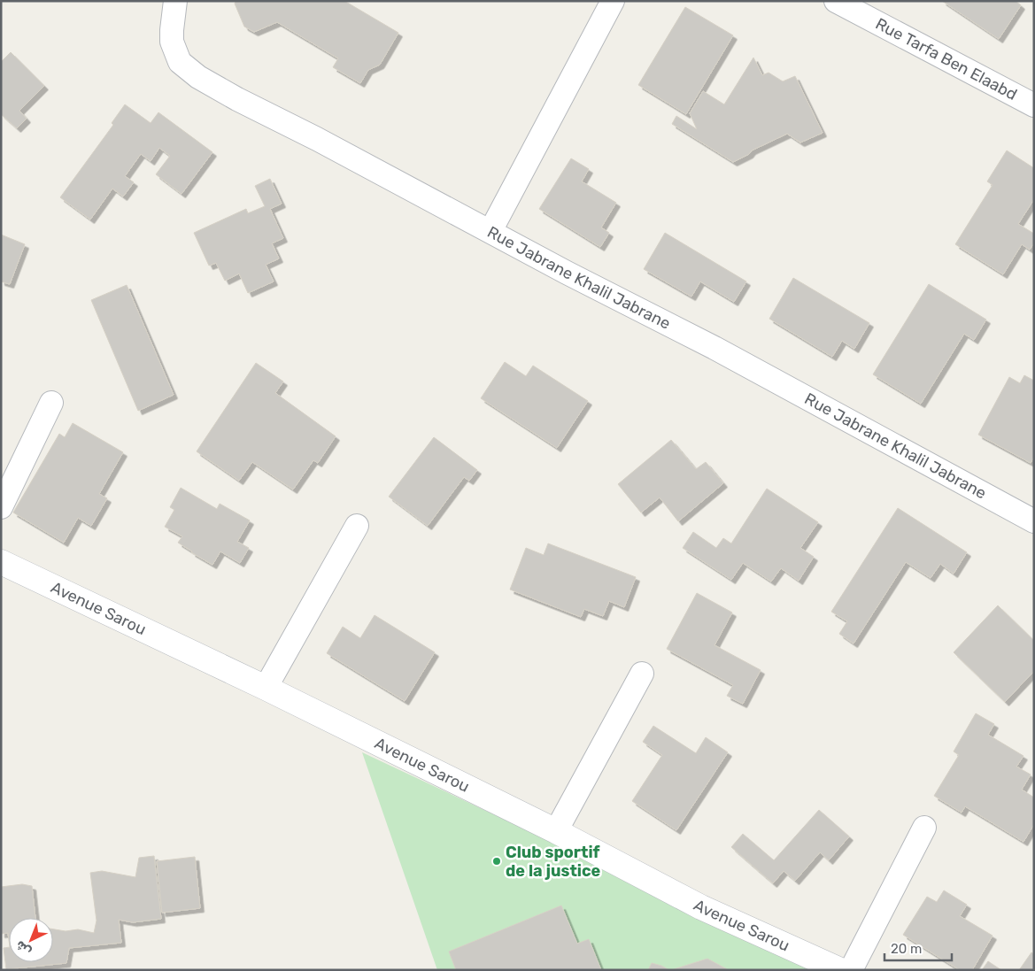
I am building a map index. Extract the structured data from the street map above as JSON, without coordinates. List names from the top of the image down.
{
  "streets": {
    "street": ["Rue Tarfa Ben Elaabd", "Rue Jabrane Khalil Jabrane", "Avenue Sarou"]
  },
  "places": ["Club sportif de la justice"],
  "scale_bar": "20 m",
  "north": "bottom left"
}
